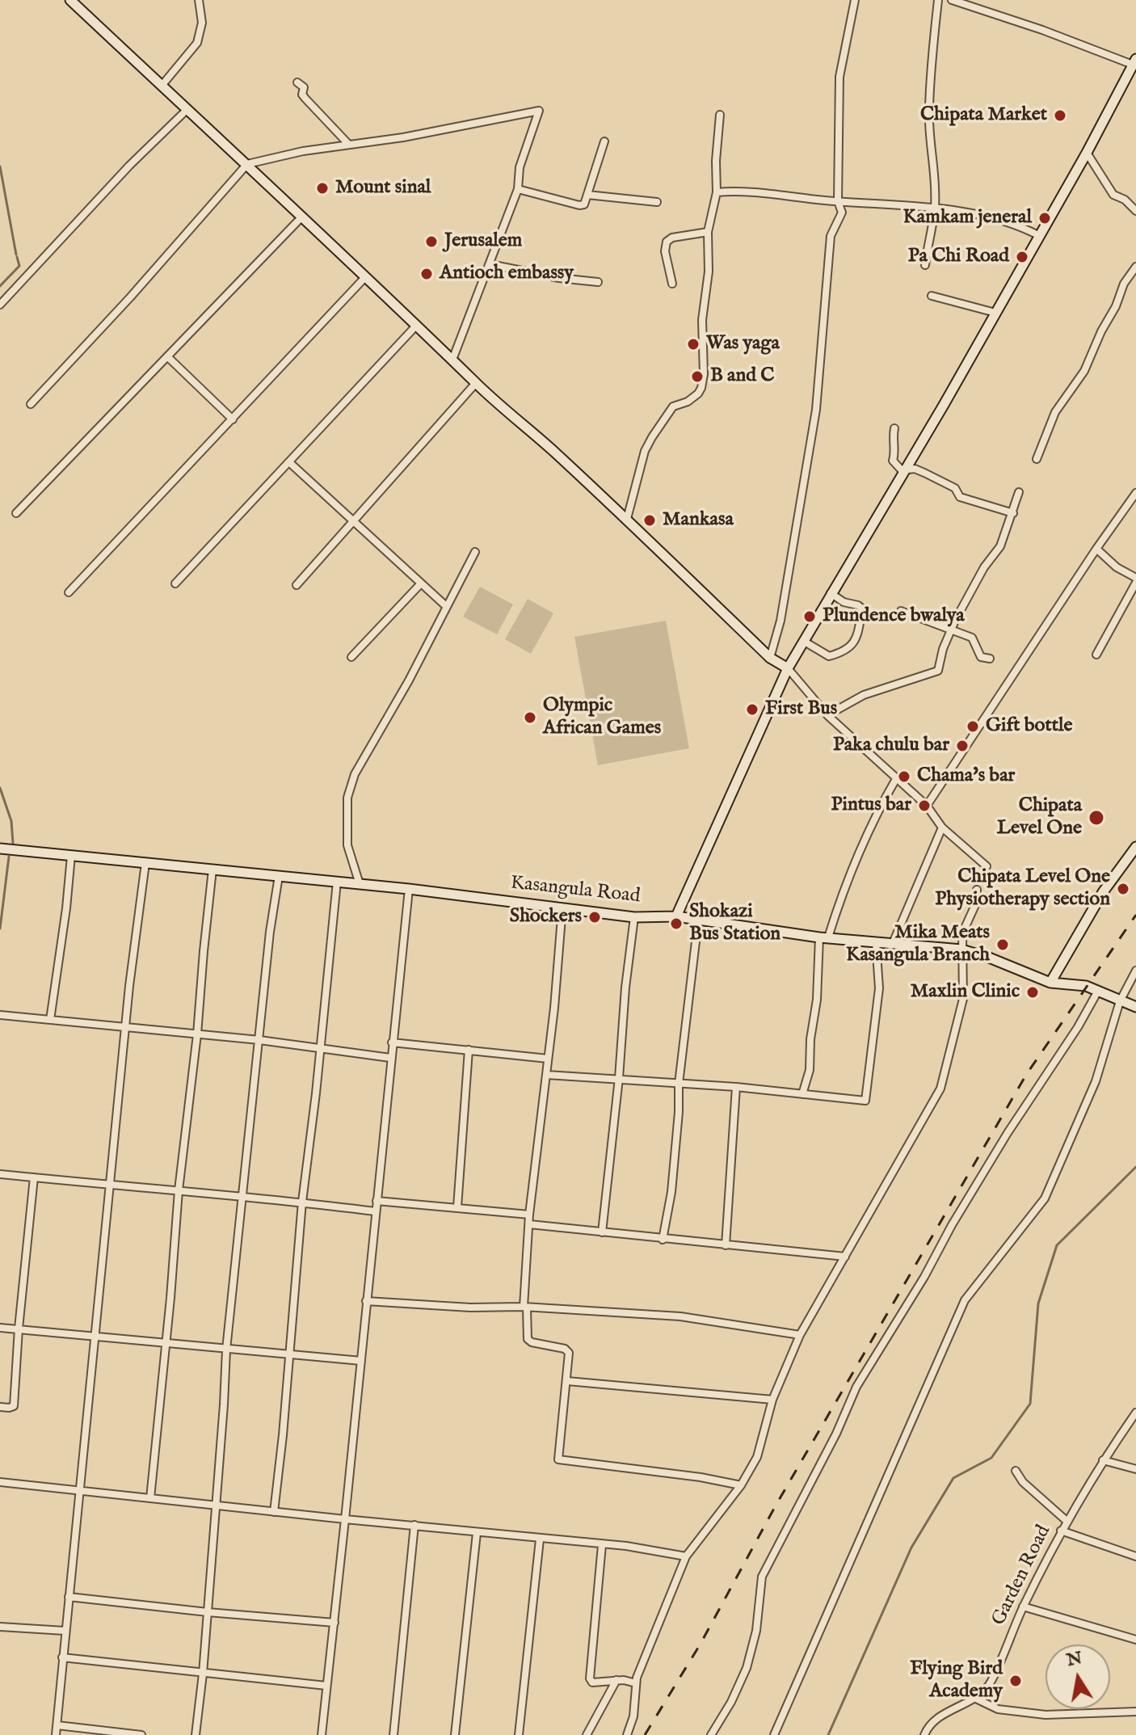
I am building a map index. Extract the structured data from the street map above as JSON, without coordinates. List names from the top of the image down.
{
  "streets": {
    "street": ["Kasangula Road", "Garden Road"]
  },
  "places": [
    "Chipata Market",
    "Mount sinal",
    "Kamkam jeneral",
    "Jerusalem",
    "Pa Chi Road",
    "Antioch embassy",
    "Was yaga",
    "B and C",
    "Mankasa",
    "Plundence bwalya",
    "First Bus",
    "Olympic African Games",
    "Gift bottle",
    "Paka chulu bar",
    "Chama's bar",
    "Pintus bar",
    "Chipata Level One",
    "Chipata Level One Physiotherapy section",
    "Shockers",
    "Shokazi Bus Station",
    "Mika Meats Kasangula Branch",
    "Maxlin Clinic",
    "Flying Bird Academy"
  ],
  "north": "top"
}
